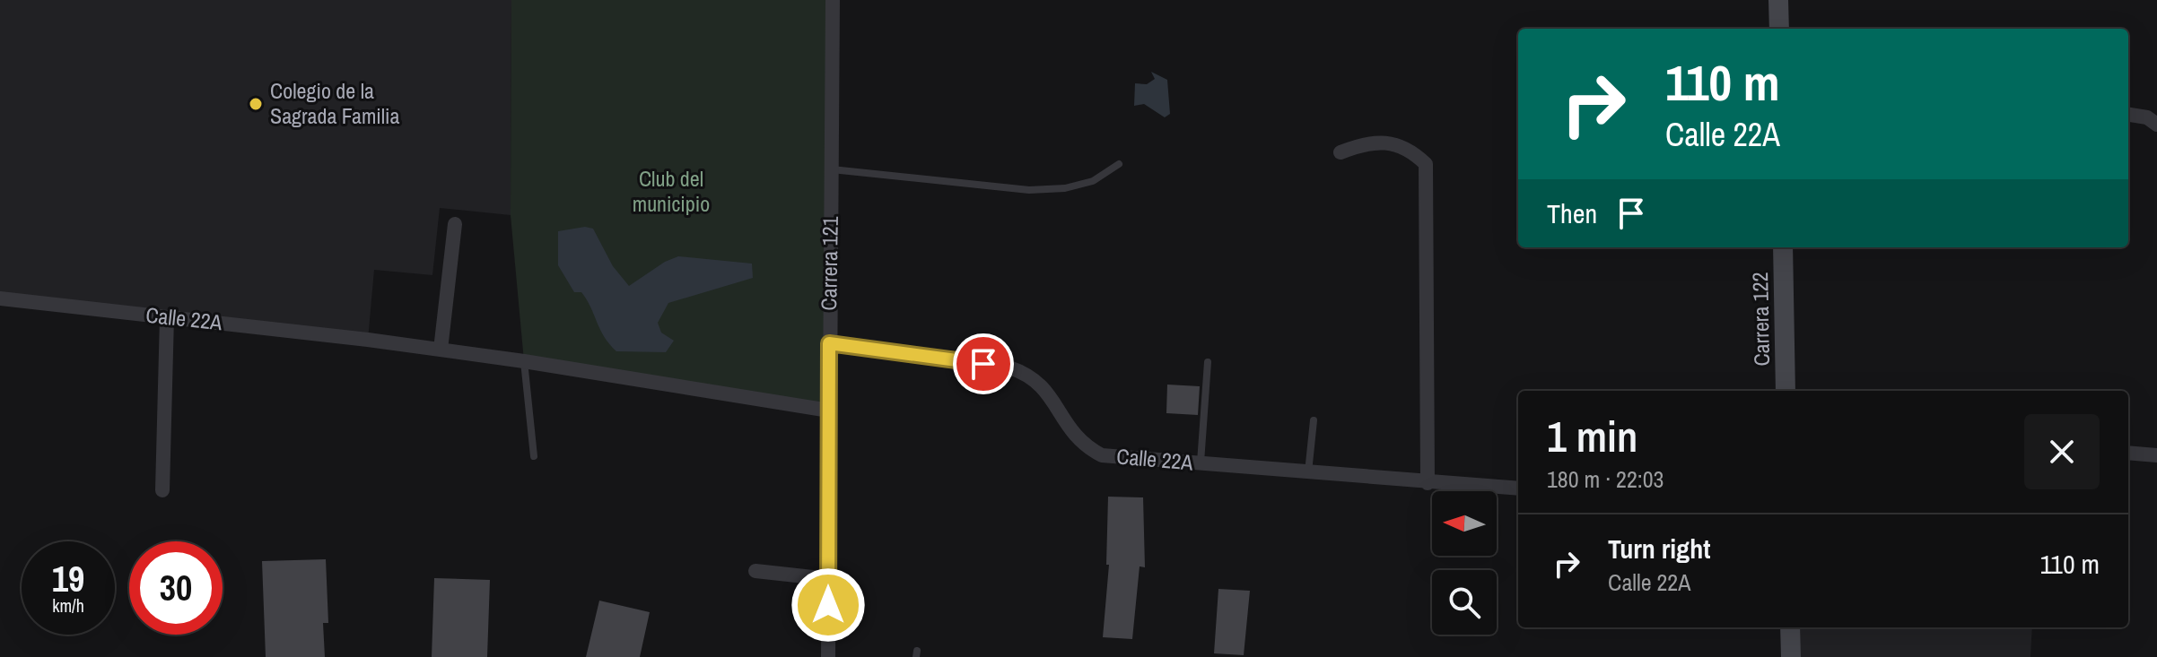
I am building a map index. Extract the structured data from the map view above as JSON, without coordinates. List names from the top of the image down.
{
  "streets": {
    "street": ["Carrera 121", "Calle 22A", "Carrera 122"]
  },
  "crossings": [
    ["Carrera 121", "Calle 22A"]
  ],
  "parks": ["Club del municipio"],
  "places": ["Colegio de la Sagrada Familia"],
  "north": "left",
  "page": {
    "turn": ["110 m", "Calle 22A"],
    "then": "Then",
    "heading": ["1 min", "180 m · 22:03"],
    "list": [
      {
        "name": "Turn right",
        "note": "Calle 22A",
        "value": "110 m"
      }
    ],
    "speed": "19 km/h",
    "limit": "30"
  }
}
